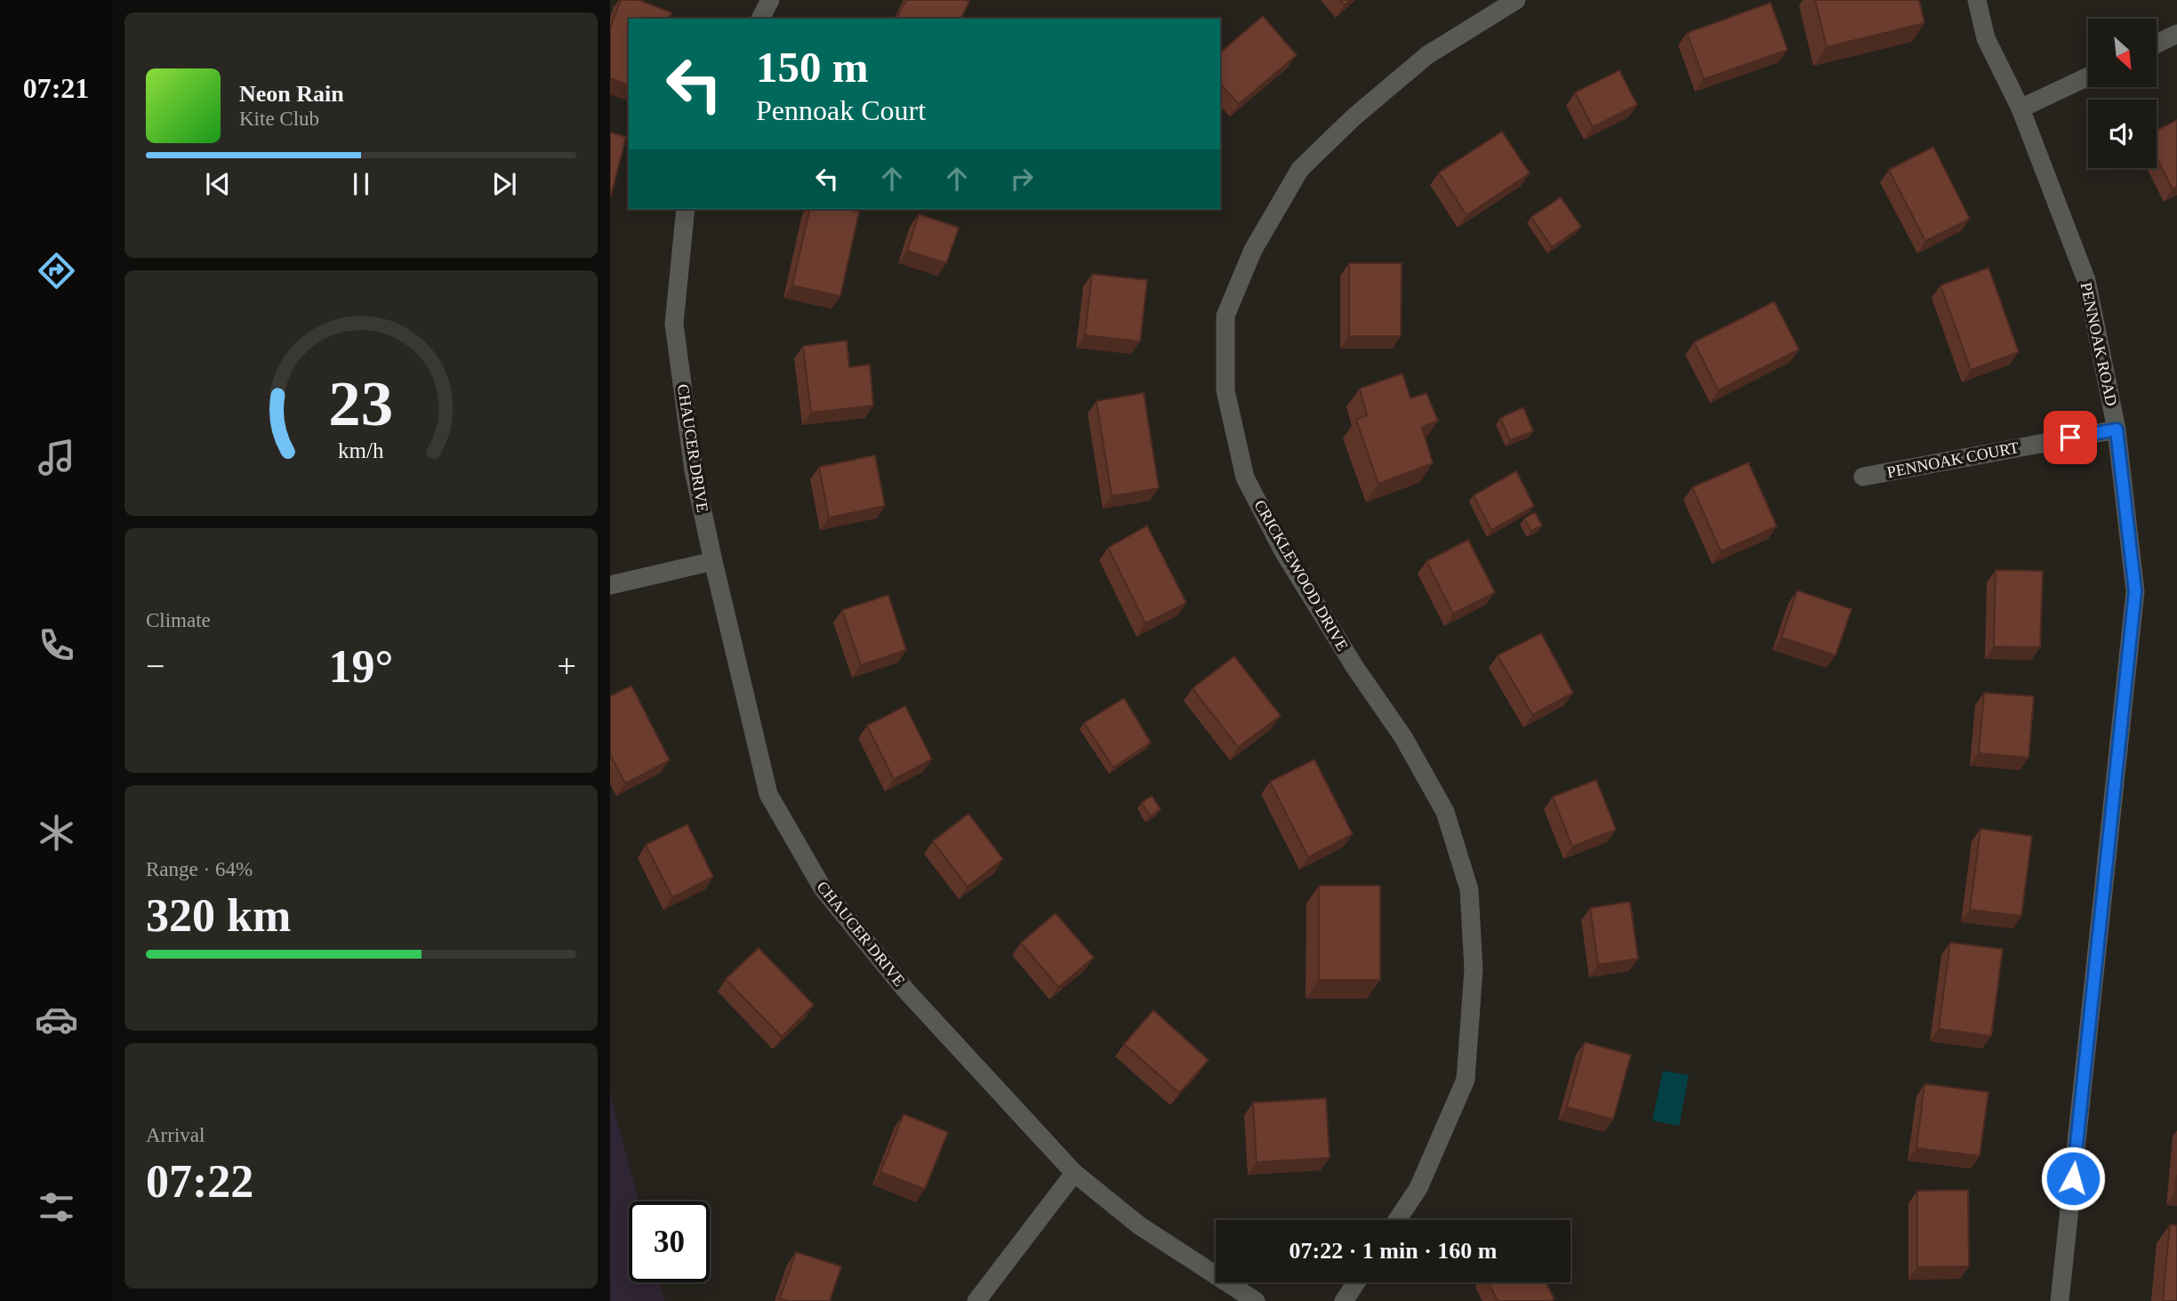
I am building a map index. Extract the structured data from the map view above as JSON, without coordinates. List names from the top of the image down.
{
  "streets": {
    "street": [
      "PENNOAK ROAD",
      "CHAUCER DRIVE",
      "PENNOAK COURT",
      "CRICKLEWOOD DRIVE"
    ]
  },
  "crossings": [
    ["PENNOAK ROAD", "PENNOAK COURT"]
  ],
  "north": "bottom right",
  "page": {
    "tabs": "07:21",
    "turn": ["150 m", "Pennoak Court"],
    "song": ["Neon Rain", "Kite Club"],
    "tile": [
      "Climate",
      ["Range · 64%", "320 km"],
      ["Arrival", "07:22"]
    ],
    "heat": ["−", "19°", "+"],
    "limit": "30",
    "trip": "07:22 · 1 min · 160 m",
    "gauge": ["23", "km/h"]
  }
}
